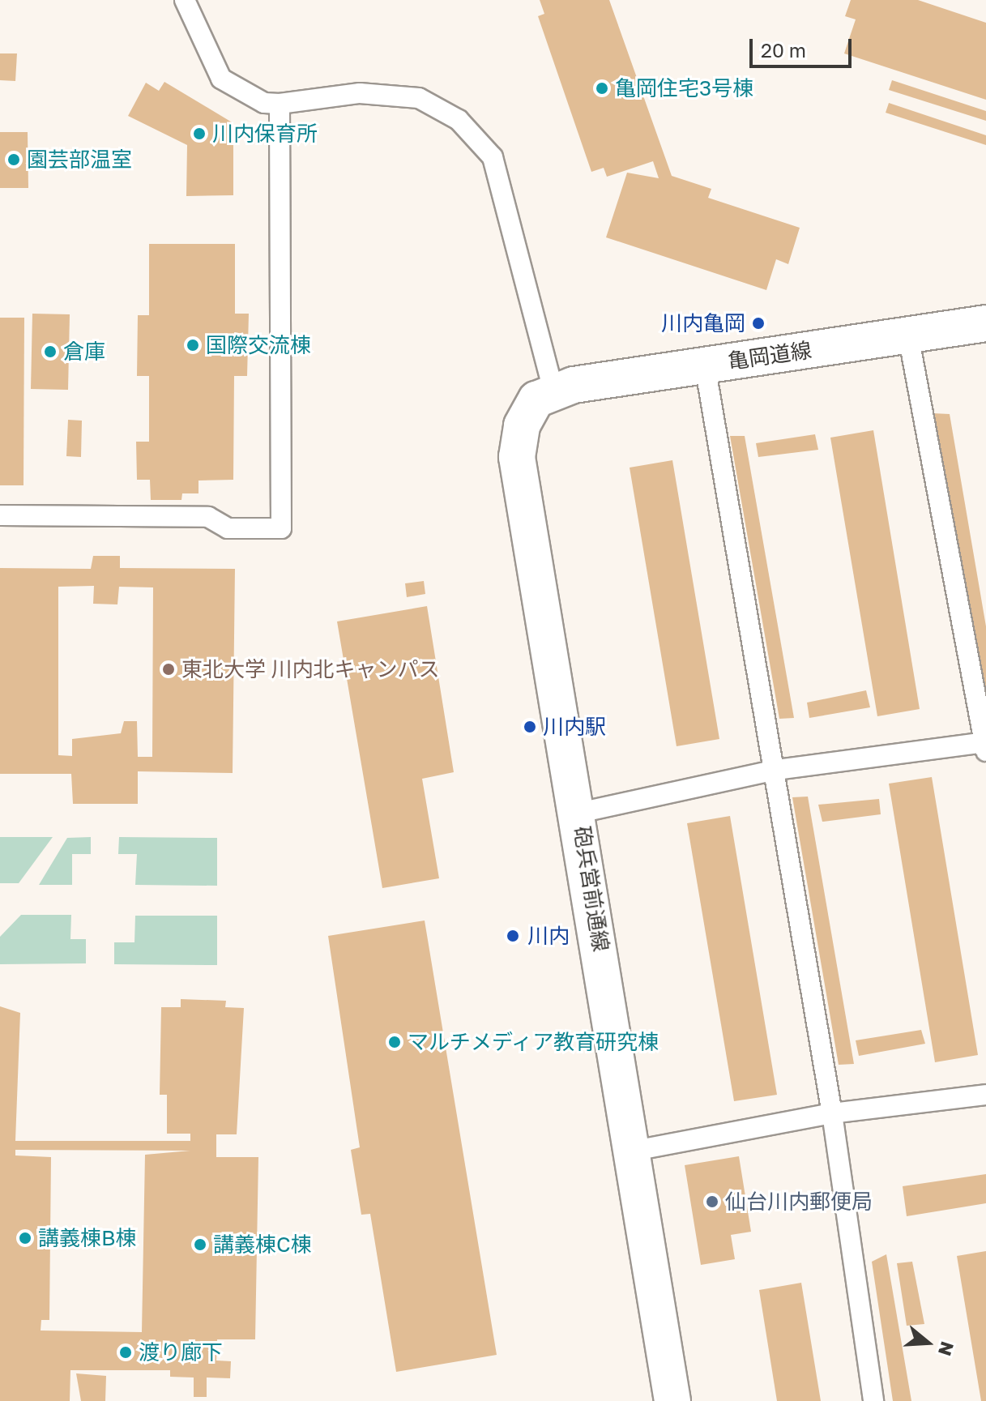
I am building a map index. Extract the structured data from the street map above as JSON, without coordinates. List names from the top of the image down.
{
  "streets": {
    "street": ["亀岡道線", "砲兵営前通線"]
  },
  "crossings": [
    ["亀岡道線", "砲兵営前通線"]
  ],
  "places": [
    "亀岡住宅3号棟",
    "川内保育所",
    "園芸部温室",
    "川内亀岡",
    "国際交流棟",
    "倉庫",
    "東北大学 川内北キャンパス",
    "川内駅",
    "川内",
    "マルチメディア教育研究棟",
    "仙台川内郵便局",
    "講義棟B棟",
    "講義棟C棟",
    "渡り廊下"
  ],
  "scale_bar": "20 m",
  "north": "right"
}
